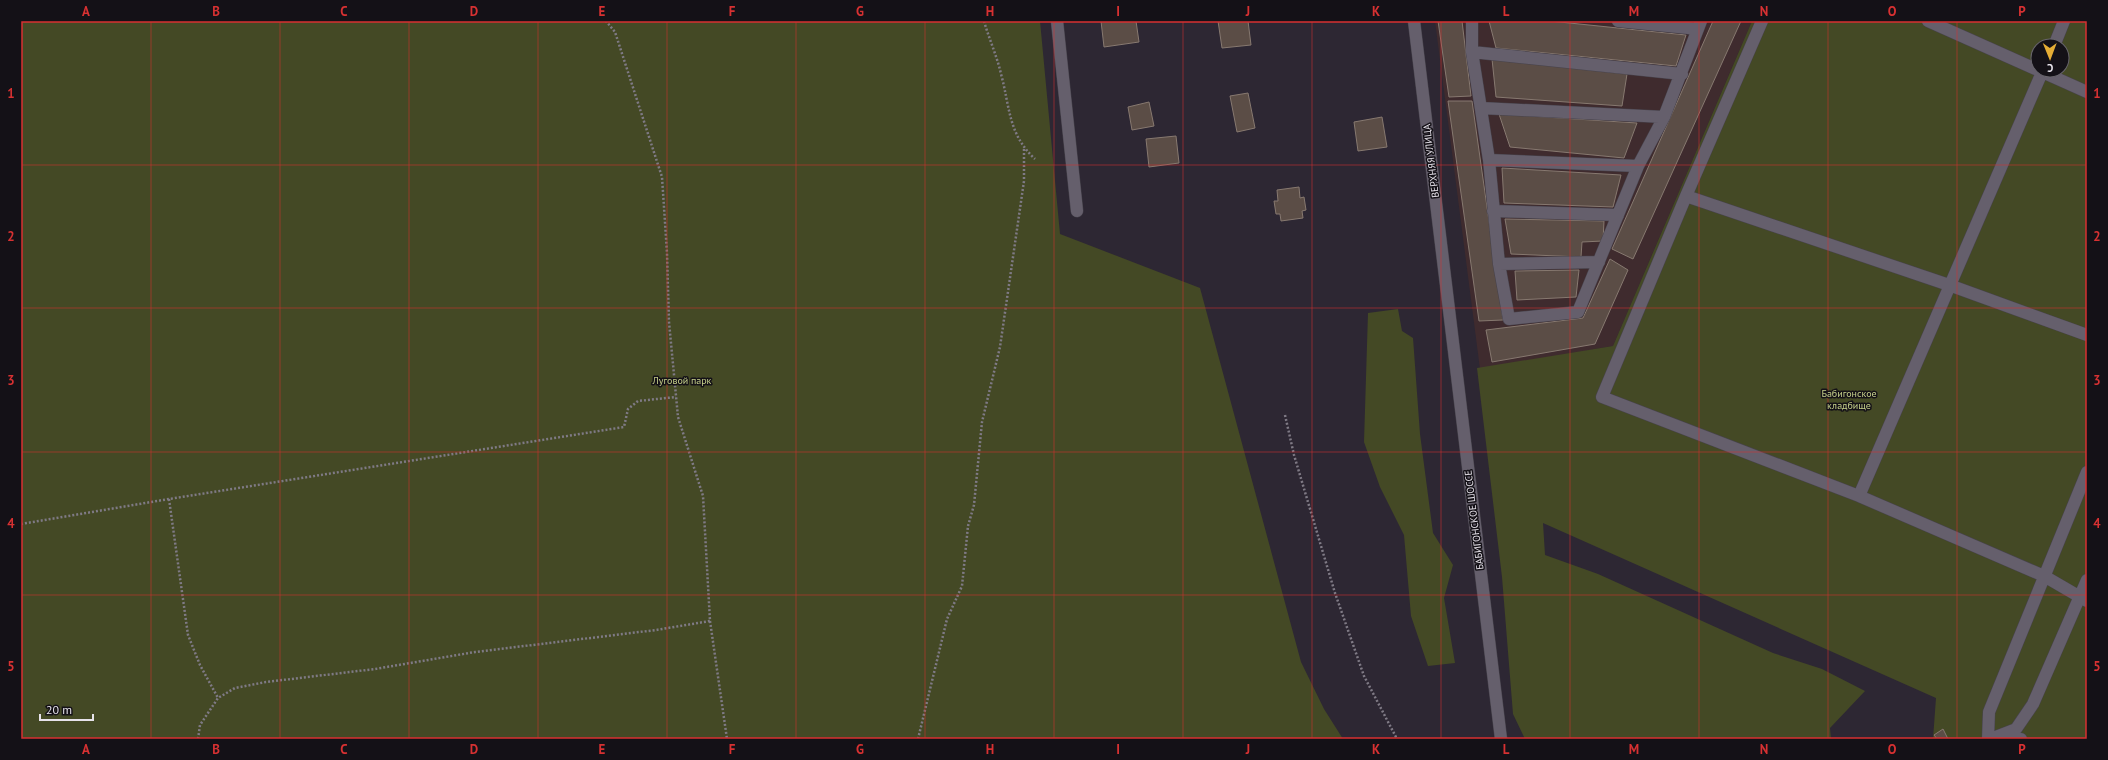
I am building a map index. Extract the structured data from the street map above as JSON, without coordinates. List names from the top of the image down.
{
  "streets": {
    "street": ["ВЕРХНЯЯ УЛИЦА", "БАБИГОНСКОЕ ШОССЕ"]
  },
  "crossings": [
    ["ВЕРХНЯЯ УЛИЦА", "БАБИГОНСКОЕ ШОССЕ"]
  ],
  "parks": ["Луговой парк", "Бабигонское кладбище"],
  "scale_bar": "20 m",
  "north": "bottom",
  "grid": {
    "columns": [
      "A",
      "B",
      "C",
      "D",
      "E",
      "F",
      "G",
      "H",
      "I",
      "J",
      "K",
      "L",
      "M",
      "N",
      "O",
      "P"
    ],
    "rows": [
      "1",
      "2",
      "3",
      "4",
      "5"
    ]
  }
}
